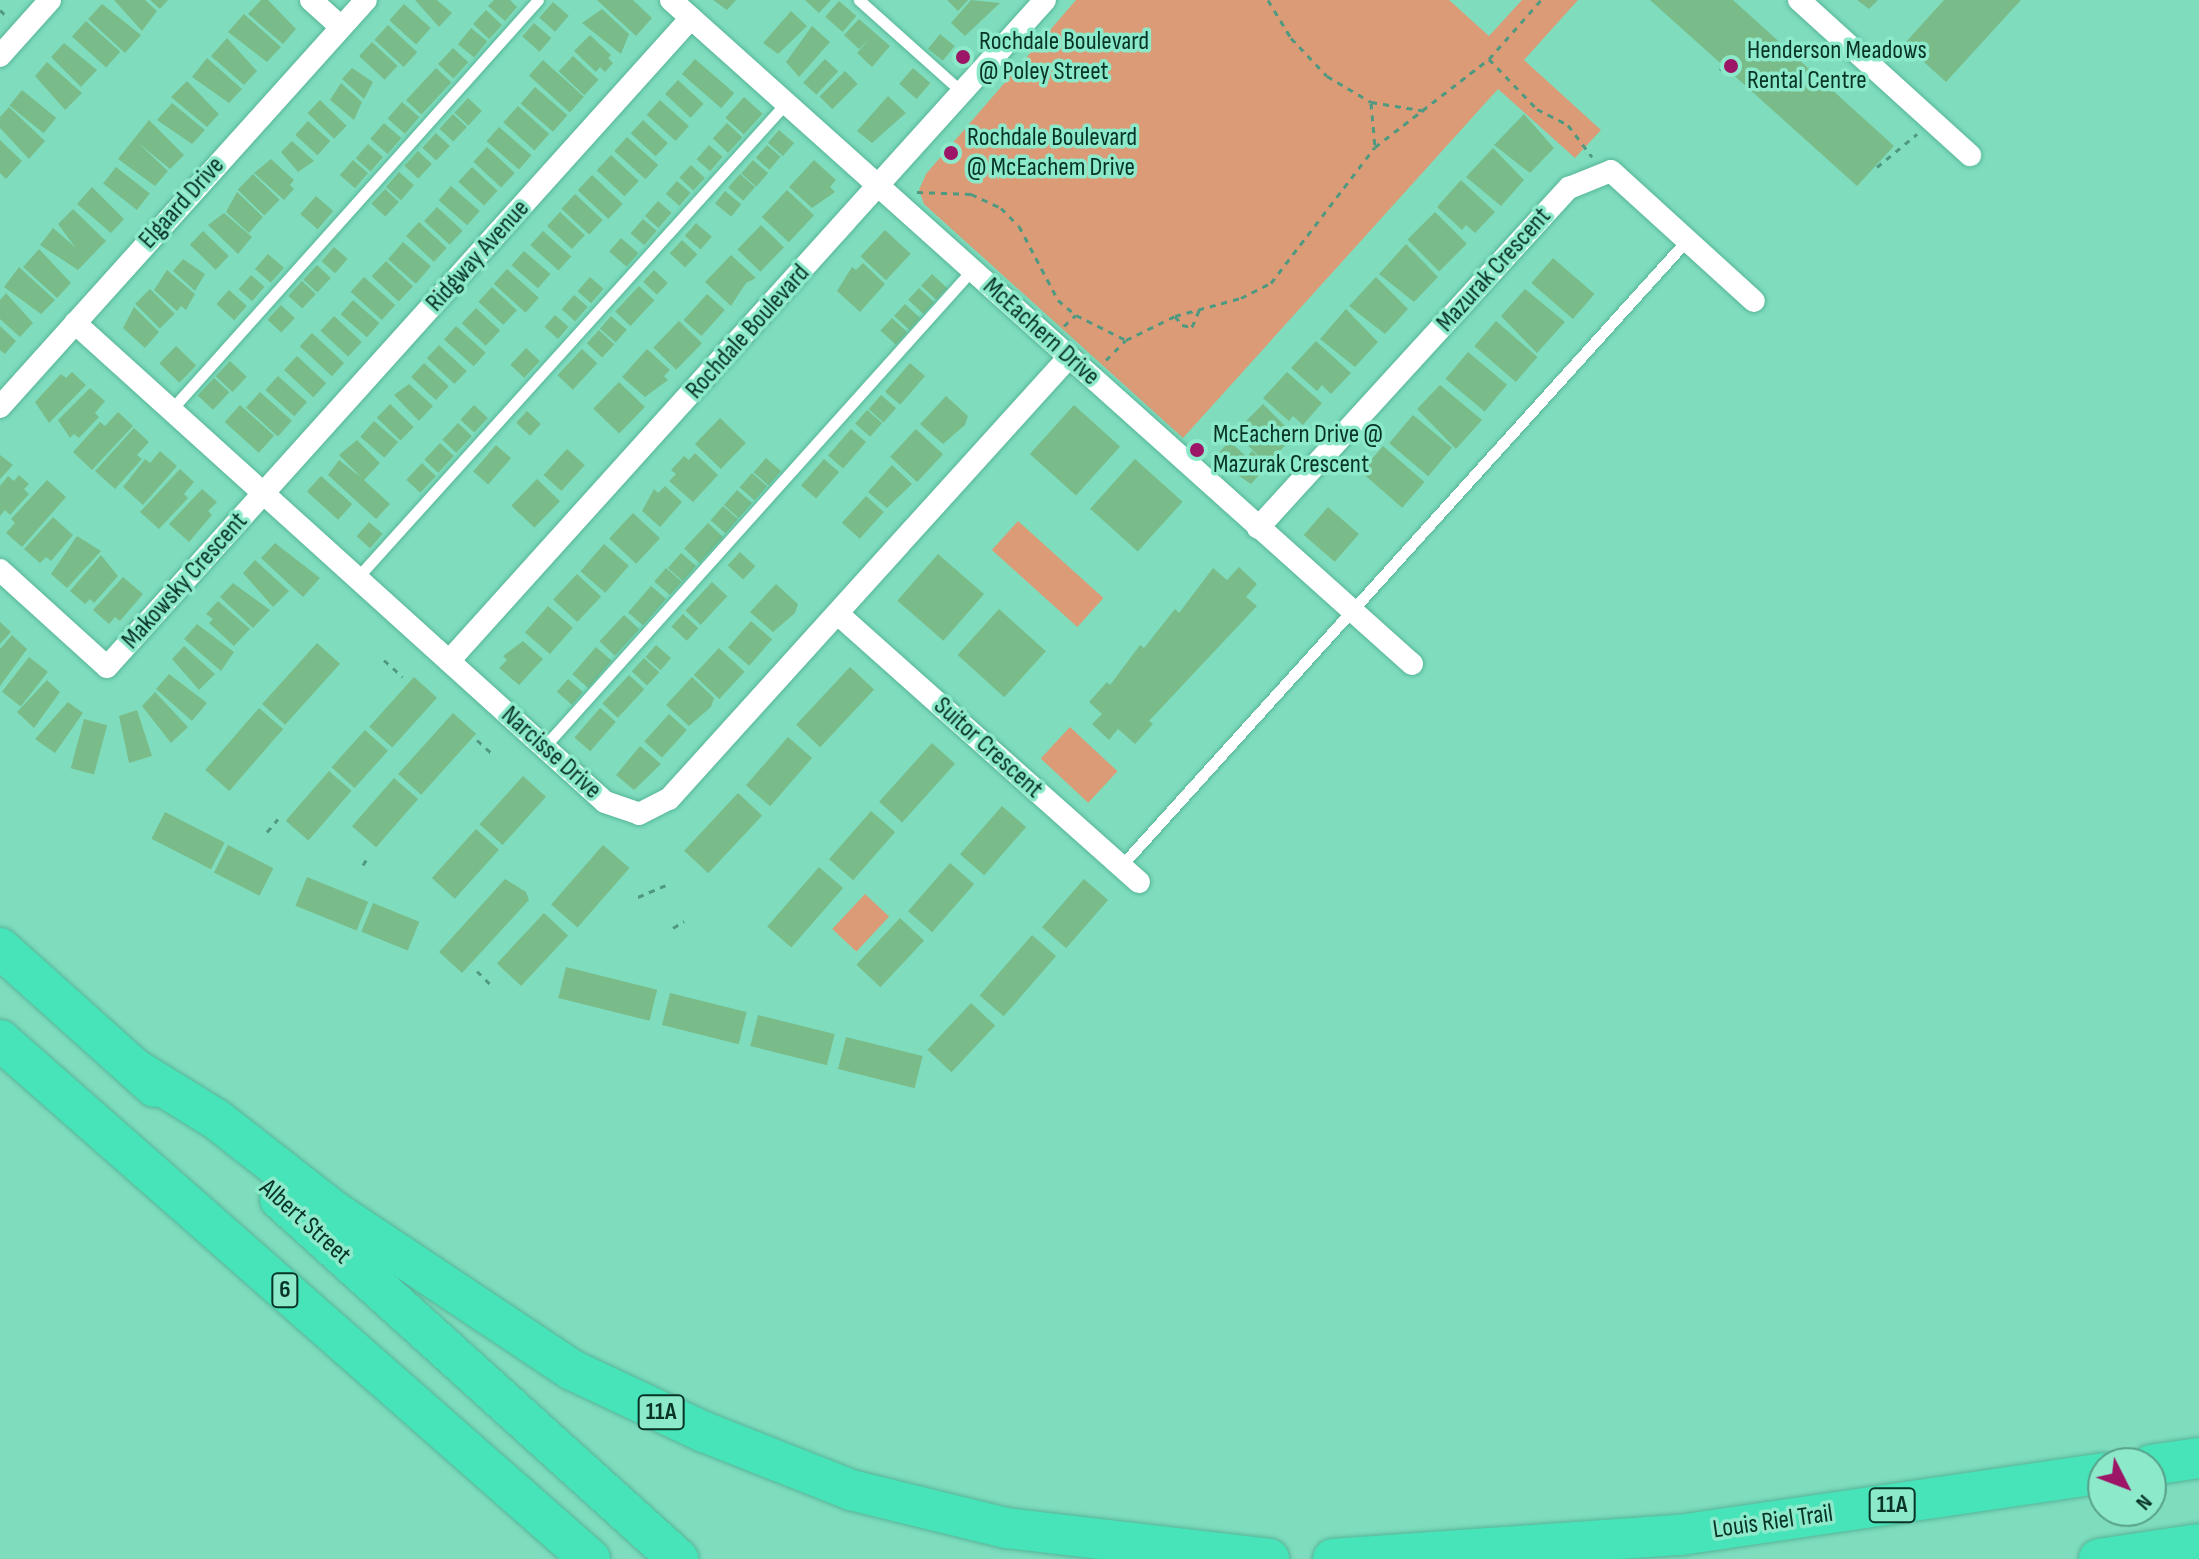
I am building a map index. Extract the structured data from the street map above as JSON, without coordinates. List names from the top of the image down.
{
  "streets": {
    "highway": [
      "Albert Street",
      "6",
      "11A",
      "Louis Riel Trail"
    ],
    "street": [
      "Elgaard Drive",
      "Ridgway Avenue",
      "Mazurak Crescent",
      "Rochdale Boulevard",
      "McEachern Drive",
      "Makowsky Crescent",
      "Suitor Crescent",
      "Narcisse Drive"
    ]
  },
  "crossings": [
    ["Elgaard Drive", "Narcisse Drive"],
    ["Ridgway Avenue", "McEachern Drive"],
    ["Ridgway Avenue", "Makowsky Crescent"],
    ["Ridgway Avenue", "Narcisse Drive"],
    ["Mazurak Crescent", "McEachern Drive"],
    ["Rochdale Boulevard", "McEachern Drive"],
    ["Rochdale Boulevard", "Narcisse Drive"],
    ["McEachern Drive", "Narcisse Drive"],
    ["Makowsky Crescent", "Narcisse Drive"],
    ["Suitor Crescent", "Narcisse Drive"],
    ["Albert Street", "11A"]
  ],
  "places": [
    "Rochdale Boulevard @ Poley Street",
    "Henderson Meadows Rental Centre",
    "Rochdale Boulevard @ McEachem Drive",
    "McEachern Drive @ Mazurak Crescent"
  ],
  "north": "bottom right"
}
